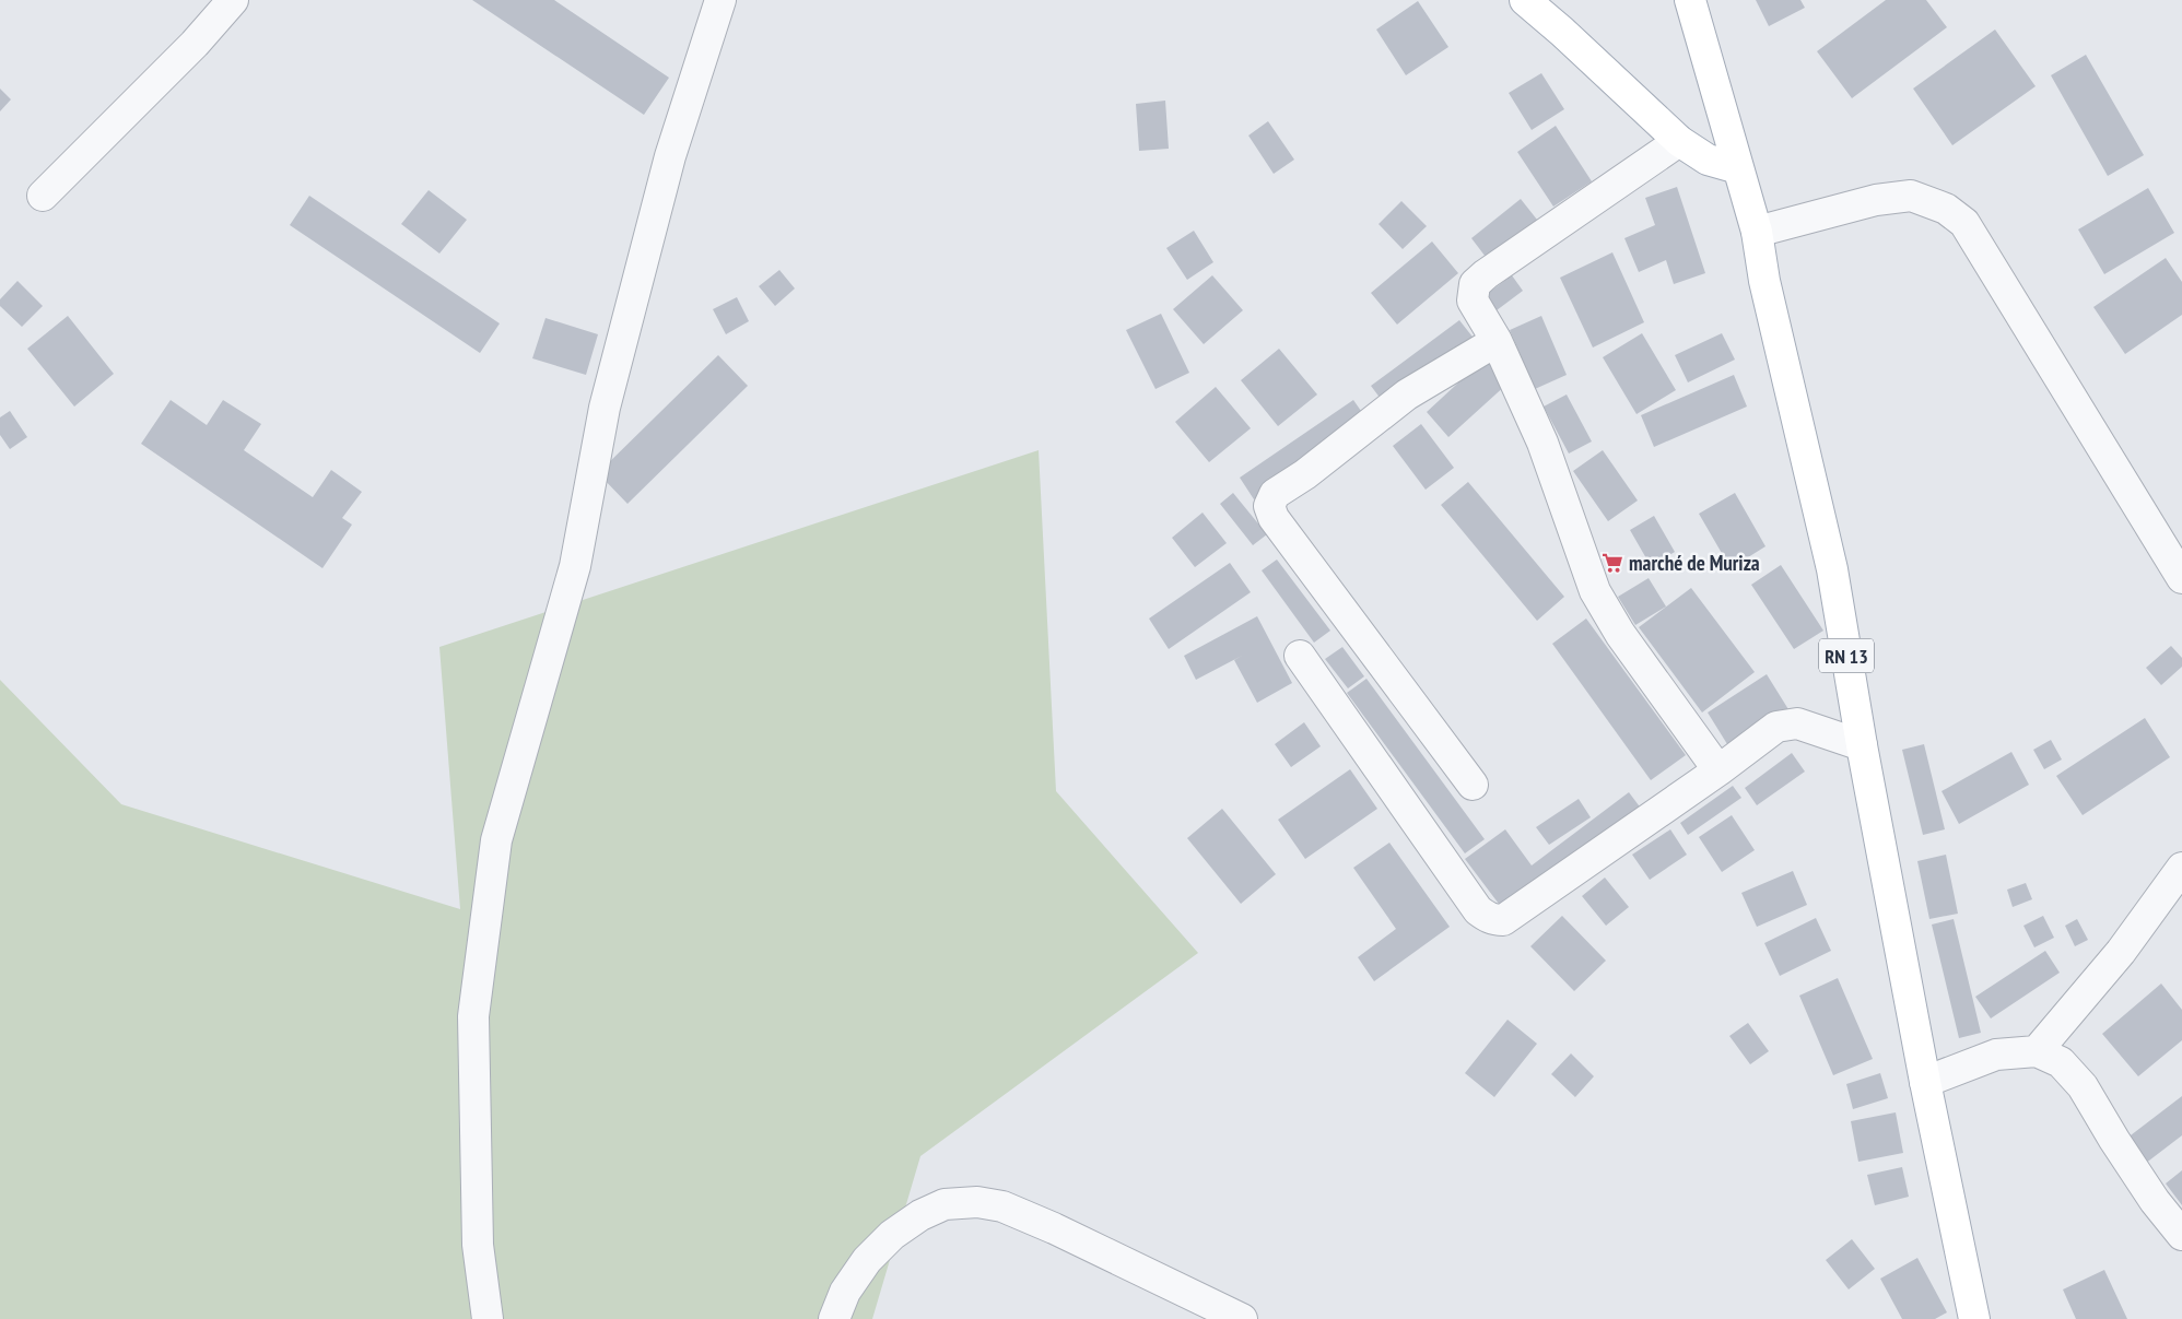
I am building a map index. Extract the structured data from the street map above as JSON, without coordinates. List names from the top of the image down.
{
  "streets": {
    "main road": ["RN 13"]
  },
  "places": {
    "supermarket": ["marché de Muriza"]
  }
}
